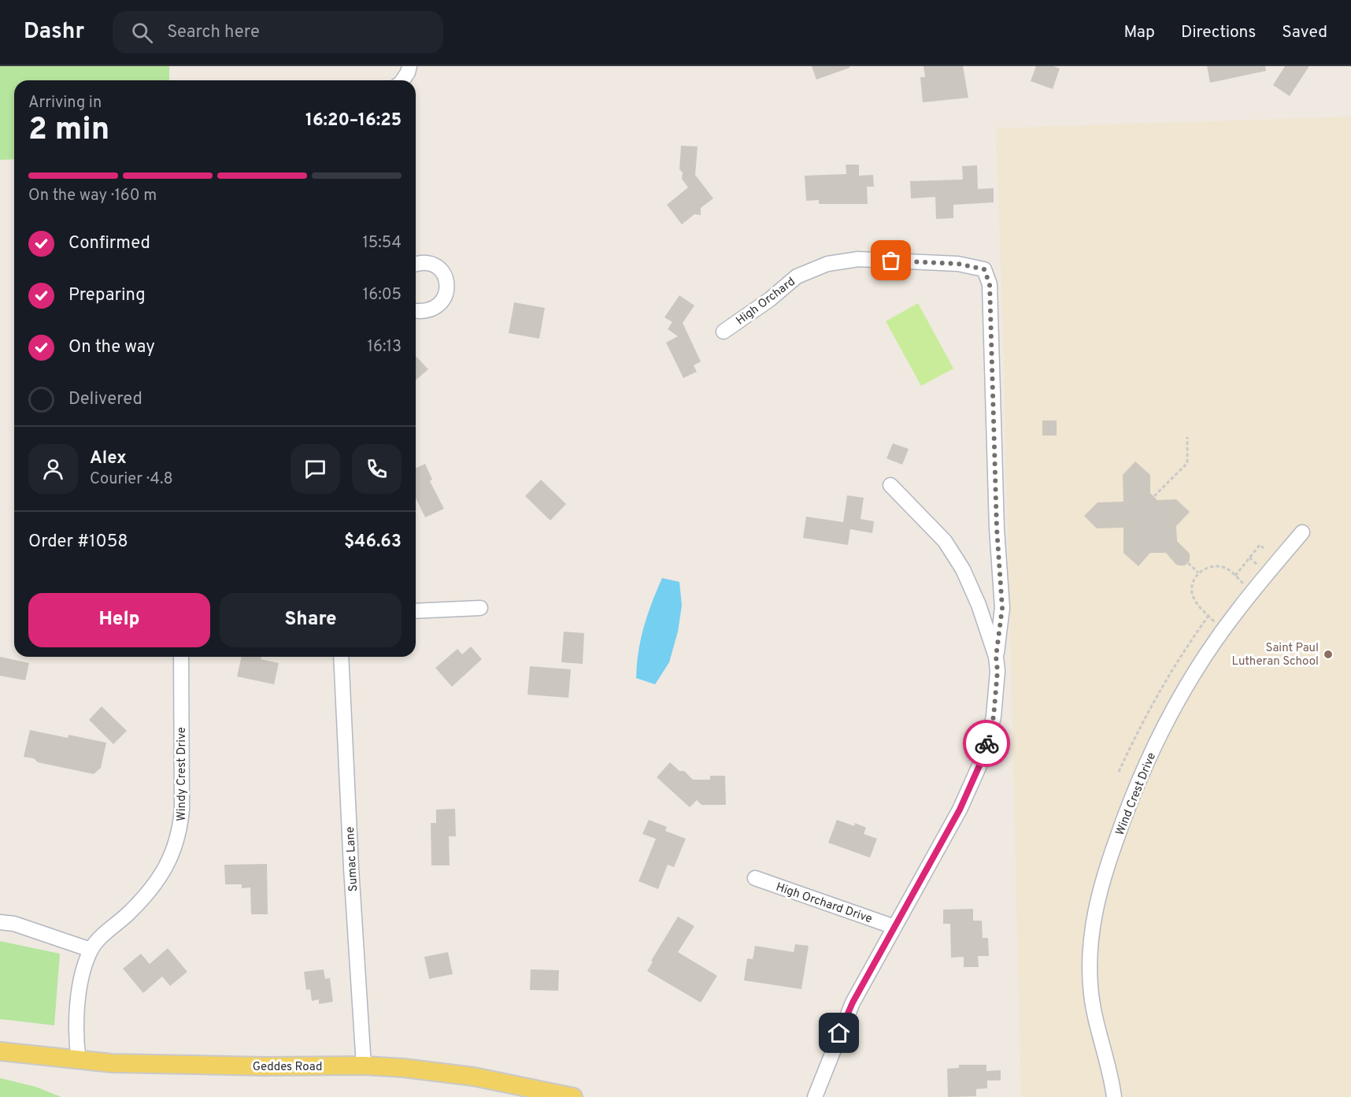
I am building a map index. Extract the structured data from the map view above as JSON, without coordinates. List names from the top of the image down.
{
  "streets": {
    "main road": ["Geddes Road"],
    "street": [
      "High Orchard",
      "Windy Crest Drive",
      "Wind Crest Drive",
      "Sumac Lane",
      "High Orchard Drive"
    ]
  },
  "crossings": [
    ["Windy Crest Drive", "Geddes Road"],
    ["Sumac Lane", "Geddes Road"]
  ],
  "places": ["Saint Paul Lutheran School"],
  "page": {
    "header": "Dashr",
    "search": "Search here",
    "nav": ["Map", "Directions", "Saved"],
    "heading": ["2 min", "Arriving in", "16:20–16:25"],
    "panel": [
      "Alex",
      "Courier · 4.8",
      "Order #1058",
      "$46.63"
    ],
    "bar": "On the way · 160 m",
    "list": [
      ["Confirmed", "15:54"],
      ["Preparing", "16:05"],
      ["On the way", "16:13"],
      "Delivered"
    ],
    "buttons": ["Help", "Share"]
  }
}
